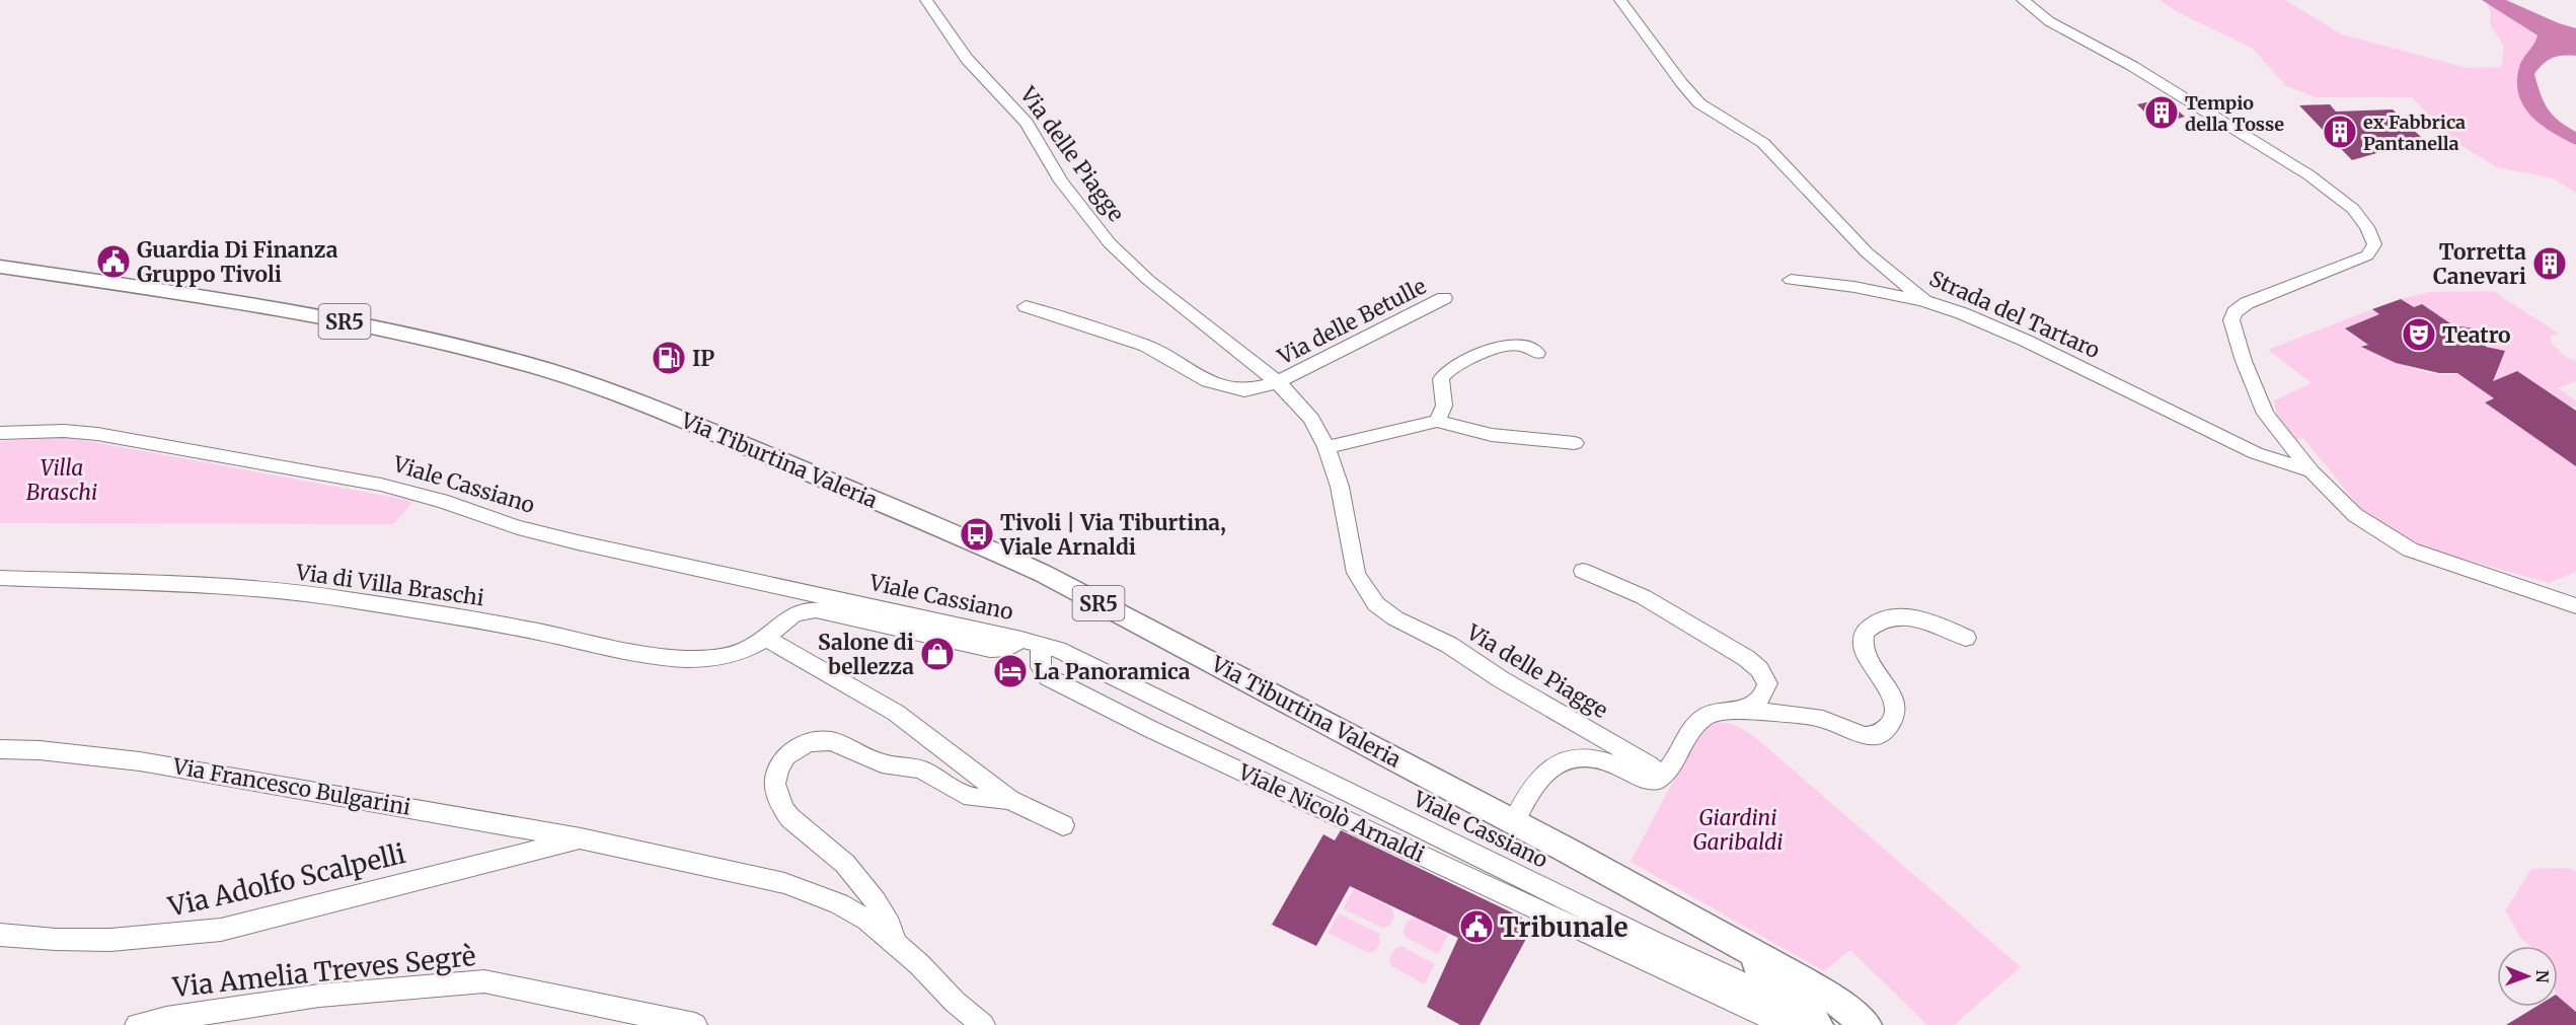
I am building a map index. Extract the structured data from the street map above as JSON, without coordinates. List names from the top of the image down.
{
  "streets": {
    "main road": ["SR5", "Via Tiburtina Valeria"],
    "street": [
      "Via delle Piagge",
      "Strada del Tartaro",
      "Via delle Betulle",
      "Viale Cassiano",
      "Via di Villa Braschi",
      "Via Francesco Bulgarini",
      "Viale Nicolò Arnaldi",
      "Via Adolfo Scalpelli",
      "Via Amelia Treves Segrè"
    ]
  },
  "crossings": [
    ["Via delle Piagge", "Via delle Betulle"],
    ["Viale Cassiano", "Via di Villa Braschi"],
    ["Viale Cassiano", "Viale Nicolò Arnaldi"],
    ["Via di Villa Braschi", "Viale Nicolò Arnaldi"],
    ["Via Francesco Bulgarini", "Via Adolfo Scalpelli"]
  ],
  "parks": ["Villa Braschi", "Giardini Garibaldi"],
  "places": {
    "building": ["Tempio della Tosse", "ex Fabbrica Pantanella", "Torretta Canevari"],
    "public building": ["Guardia Di Finanza Gruppo Tivoli", "Tribunale"],
    "theatre": ["Teatro"],
    "fuel station": ["IP"],
    "bus stop": ["Tivoli | Via Tiburtina, Viale Arnaldi"],
    "shop": ["Salone di bellezza"],
    "hotel": ["La Panoramica"]
  },
  "north": "right"
}
